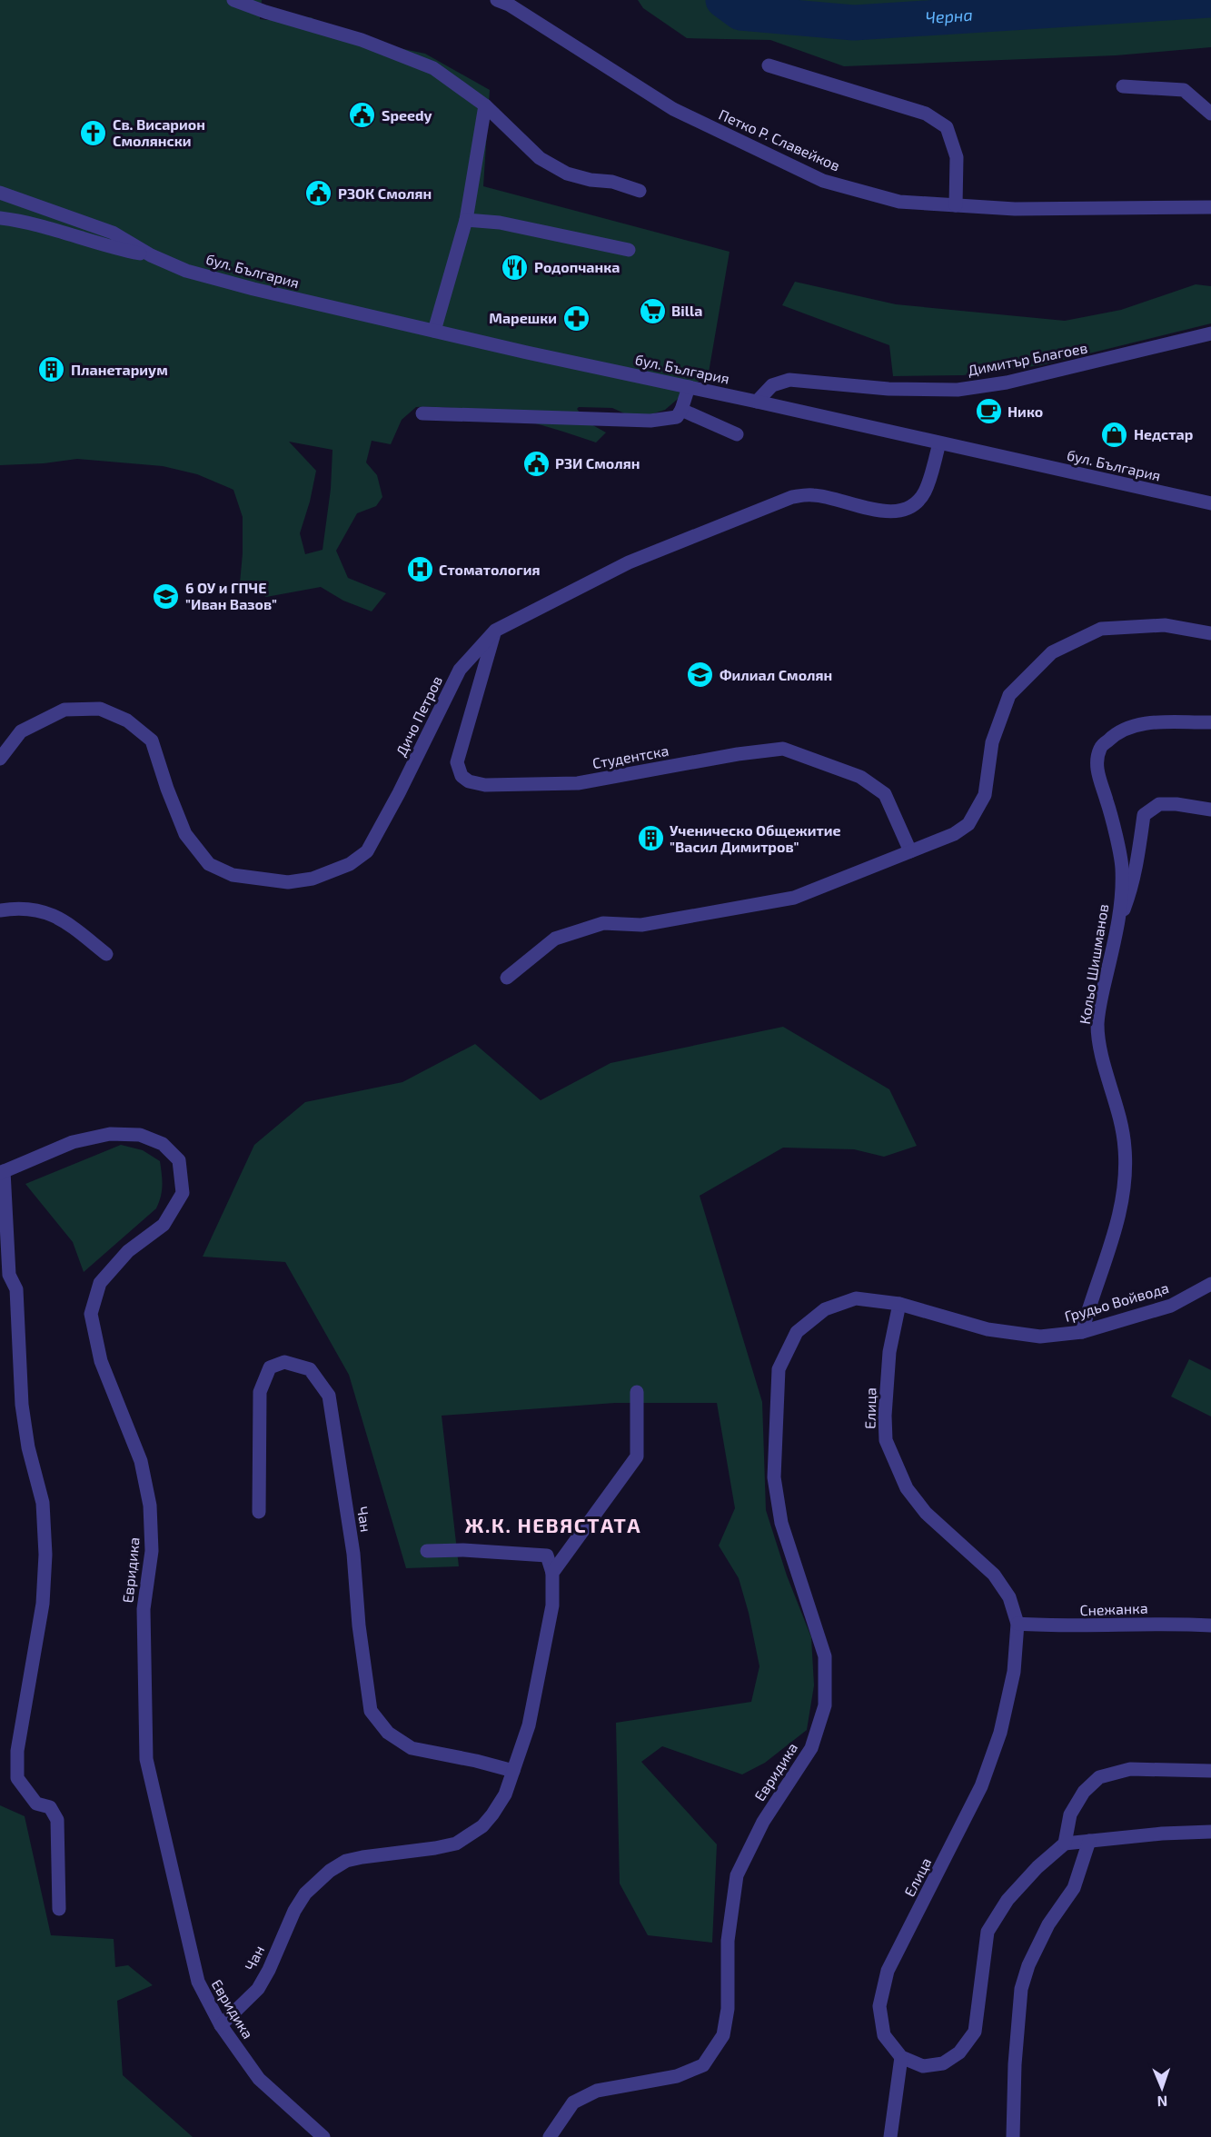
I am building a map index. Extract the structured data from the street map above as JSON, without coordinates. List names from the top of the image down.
{
  "streets": {
    "street": [
      "Петко Р. Славейков",
      "бул. България",
      "Димитър Благоев",
      "Дичо Петров",
      "Студентска",
      "Кольо Шишманов",
      "Грудьо Войвода",
      "Елица",
      "Чан",
      "Евридика",
      "Снежанка"
    ]
  },
  "crossings": [
    ["бул. България", "Димитър Благоев"],
    ["бул. България", "Дичо Петров"],
    ["Дичо Петров", "Студентска"],
    ["Кольо Шишманов", "Грудьо Войвода"],
    ["Грудьо Войвода", "Елица"],
    ["Грудьо Войвода", "Евридика"],
    ["Елица", "Евридика"],
    ["Елица", "Снежанка"],
    ["Чан", "Евридика"]
  ],
  "districts": ["Ж.К. НЕВЯСТАТА"],
  "water": ["Черна"],
  "places": {
    "public building": ["Speedy", "РЗОК Смолян", "РЗИ Смолян"],
    "church": ["Св. Висарион Смолянски"],
    "restaurant": ["Родопчанка"],
    "supermarket": ["Billa"],
    "pharmacy": ["Марешки"],
    "building": ["Планетариум", "Ученическо Общежитие \"Васил Димитров\""],
    "cafe": ["Нико"],
    "shop": ["Недстар"],
    "hospital": ["Стоматология"],
    "school or university": ["6 ОУ и ГПЧЕ \"Иван Вазов\"", "Филиал Смолян"]
  },
  "north": "bottom"
}
